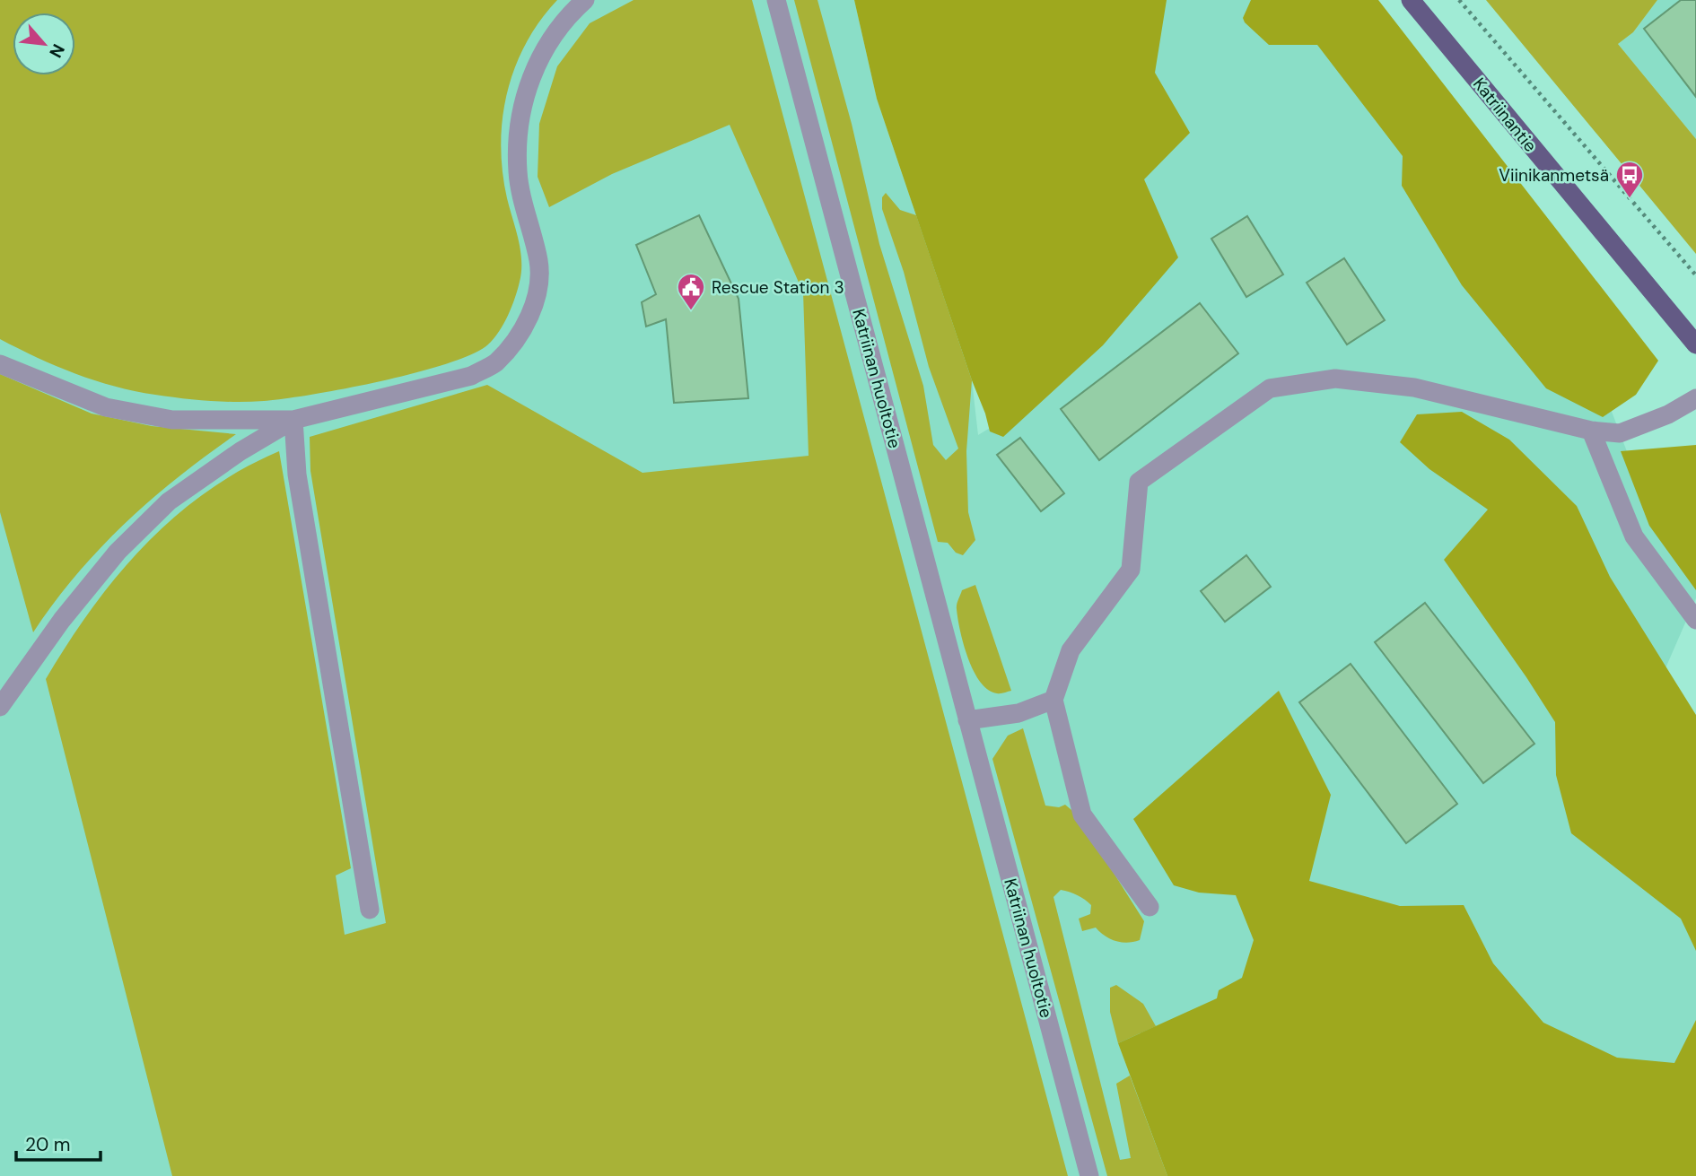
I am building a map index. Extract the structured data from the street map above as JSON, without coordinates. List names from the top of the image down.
{
  "streets": {
    "main road": ["Katriinantie"],
    "lane": ["Katriinan huoltotie"]
  },
  "places": {
    "bus stop": ["Viinikanmetsä"],
    "public building": ["Rescue Station 3"]
  },
  "scale_bar": "20 m",
  "north": "bottom right"
}
